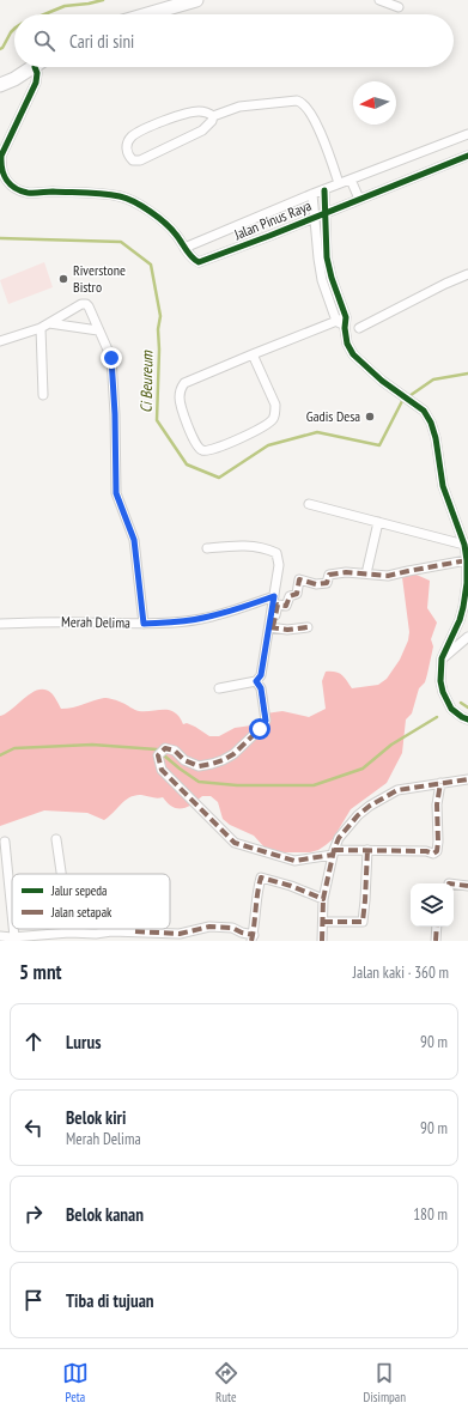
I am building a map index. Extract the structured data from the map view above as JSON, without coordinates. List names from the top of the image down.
{
  "streets": {
    "street": ["Jalan Pinus Raya", "Merah Delima"]
  },
  "water": ["Ci Beureum"],
  "places": ["Riverstone Bistro", "Gadis Desa"],
  "legend": ["Jalur sepeda", "Jalan setapak"],
  "north": "left",
  "page": {
    "search": "Cari di sini",
    "heading": ["5 mnt", "Jalan kaki · 360 m"],
    "list": [
      ["Lurus", "90 m"],
      ["Belok kiri", "Merah Delima", "90 m"],
      ["Belok kanan", "180 m"],
      "Tiba di tujuan"
    ],
    "nav": ["Peta", "Rute", "Disimpan"]
  }
}
